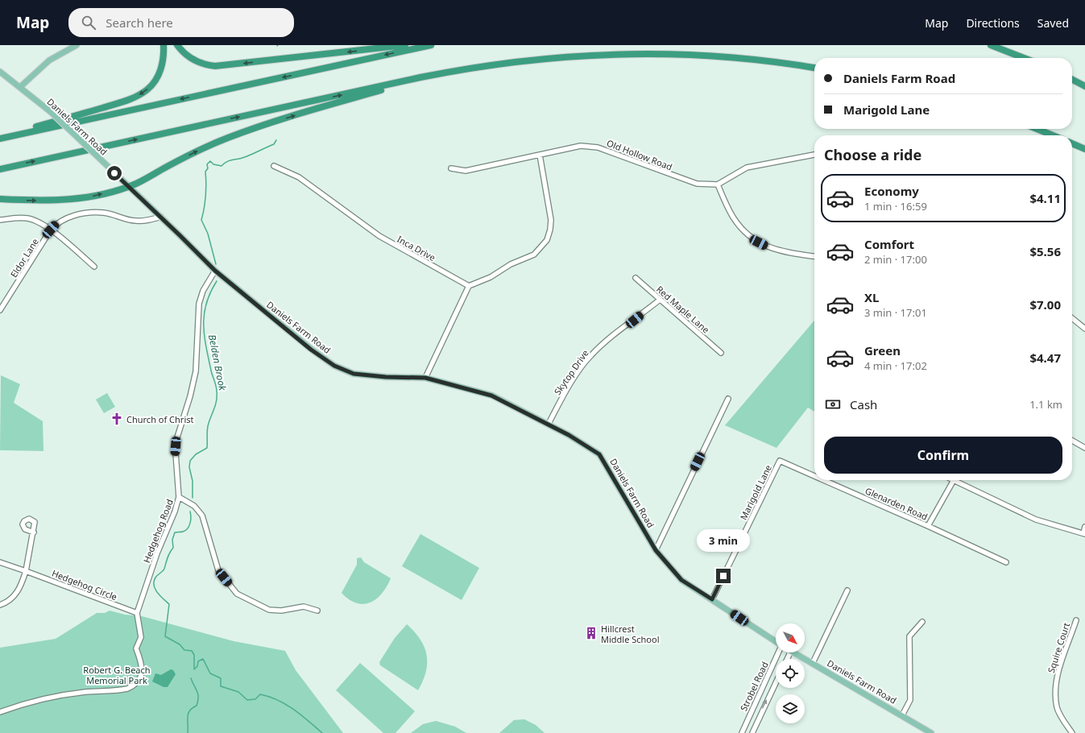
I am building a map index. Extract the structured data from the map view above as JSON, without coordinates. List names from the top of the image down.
{
  "streets": {
    "main road": ["Daniels Farm Road"],
    "street": [
      "Old Hollow Road",
      "Inca Drive",
      "Eldor Lane",
      "Red Maple Lane",
      "Skytop Drive",
      "Marigold Lane",
      "Glenarden Road",
      "Hedgehog Road",
      "Hedgehog Circle",
      "Squire Court",
      "Strobel Road"
    ]
  },
  "crossings": [
    ["Daniels Farm Road", "Eldor Lane"],
    ["Daniels Farm Road", "Skytop Drive"],
    ["Daniels Farm Road", "Marigold Lane"],
    ["Daniels Farm Road", "Hedgehog Road"],
    ["Red Maple Lane", "Skytop Drive"],
    ["Marigold Lane", "Glenarden Road"],
    ["Hedgehog Road", "Hedgehog Circle"]
  ],
  "water": ["Belden Brook"],
  "parks": ["Robert G. Beach Memorial Park"],
  "places": {
    "church": ["Church of Christ"],
    "building": ["Hillcrest Middle School"]
  },
  "north": "bottom right",
  "page": {
    "header": "Map",
    "search": "Search here",
    "nav": ["Map", "Directions", "Saved"],
    "banner": ["Daniels Farm Road", "Marigold Lane"],
    "heading": "Choose a ride",
    "list": [
      {
        "name": "Economy",
        "note": "1 min · 16:59",
        "value": "$4.11"
      },
      {
        "name": "Comfort",
        "note": "2 min · 17:00",
        "value": "$5.56"
      },
      {
        "name": "XL",
        "note": "3 min · 17:01",
        "value": "$7.00"
      },
      {
        "name": "Green",
        "note": "4 min · 17:02",
        "value": "$4.47"
      }
    ],
    "pay": ["Cash", "1.1 km"],
    "buttons": "Confirm",
    "bubble": "3 min"
  }
}
